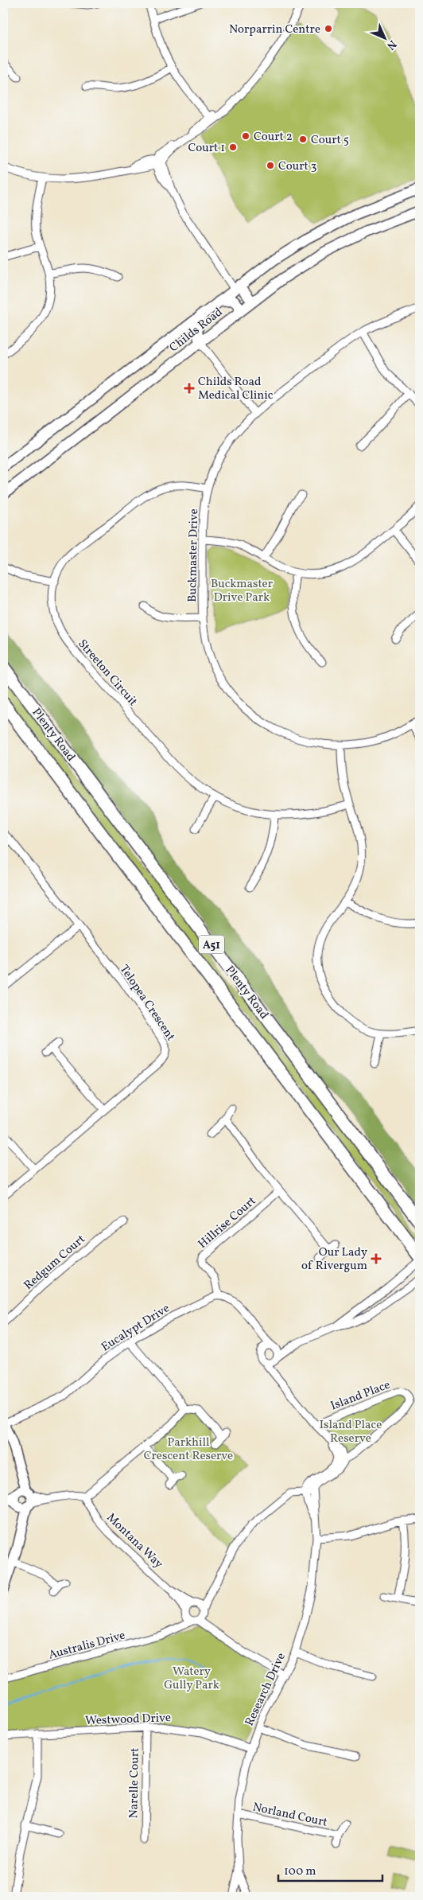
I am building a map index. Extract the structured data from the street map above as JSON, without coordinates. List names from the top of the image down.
{
  "streets": {
    "highway": ["Plenty Road", "A51"],
    "main road": ["Childs Road"],
    "street": [
      "Buckmaster Drive",
      "Streeton Circuit",
      "Telopea Crescent",
      "Hillrise Court",
      "Redgum Court",
      "Eucalypt Drive",
      "Island Place",
      "Montana Way",
      "Australis Drive",
      "Research Drive",
      "Westwood Drive",
      "Narelle Court",
      "Norland Court"
    ]
  },
  "crossings": [
    ["Buckmaster Drive", "Streeton Circuit"],
    ["Hillrise Court", "Eucalypt Drive"],
    ["Montana Way", "Australis Drive"],
    ["Research Drive", "Westwood Drive"],
    ["Research Drive", "Norland Court"],
    ["Westwood Drive", "Narelle Court"]
  ],
  "parks": [
    "Buckmaster Drive Park",
    "Island Place Reserve",
    "Parkhill Crescent Reserve",
    "Watery Gully Park"
  ],
  "places": {
    "other": [
      "Norparrin Centre",
      "Court 2",
      "Court 5",
      "Court 1",
      "Court 3"
    ],
    "health": ["Childs Road Medical Clinic", "Our Lady of Rivergum"]
  },
  "scale_bar": "100 m",
  "north": "bottom right"
}
